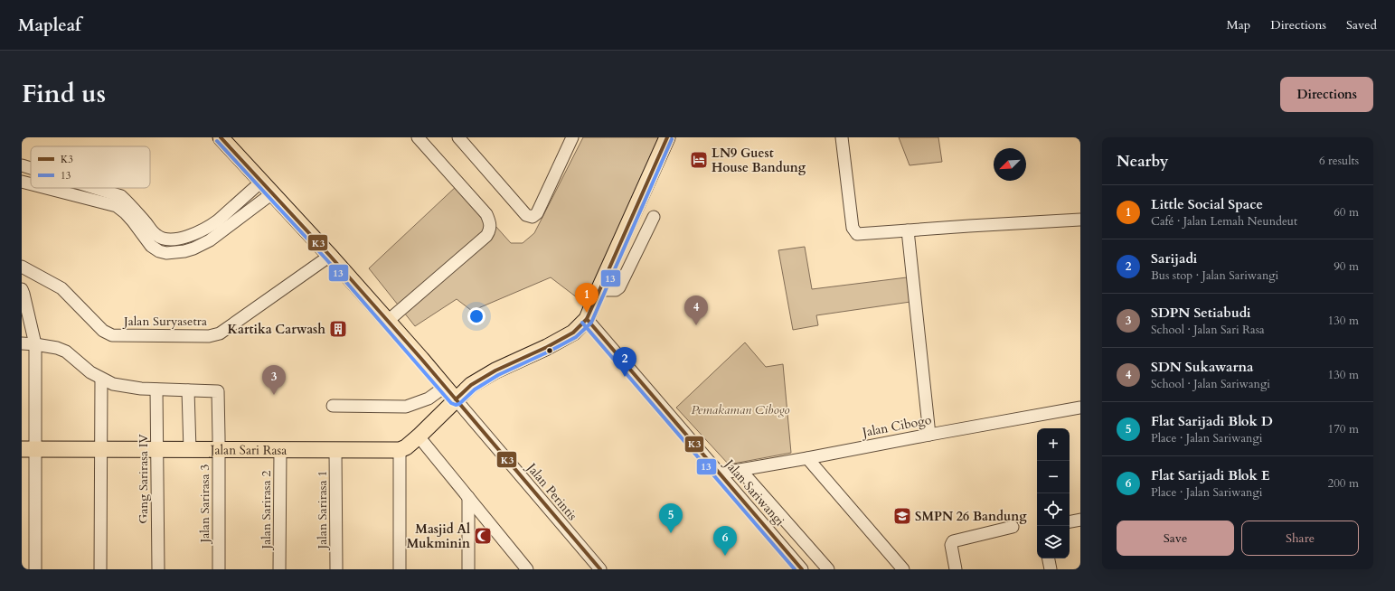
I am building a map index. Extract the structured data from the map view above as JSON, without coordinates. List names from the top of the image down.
{
  "streets": {
    "main road": ["Jalan Sari Rasa"],
    "street": [
      "Jalan Suryasetra",
      "Jalan Cibogo",
      "Gang Sarirasa IV",
      "Jalan Perintis",
      "Jalan Sariwangi",
      "Jalan Sarirasa 3",
      "Jalan Sarirasa 2",
      "Jalan Sarirasa 1"
    ]
  },
  "crossings": [
    ["Jalan Cibogo", "Jalan Sariwangi"],
    ["Jalan Sari Rasa", "Gang Sarirasa IV"],
    ["Jalan Sari Rasa", "Jalan Sarirasa 3"],
    ["Jalan Sari Rasa", "Jalan Sarirasa 2"],
    ["Jalan Sari Rasa", "Jalan Sarirasa 1"]
  ],
  "parks": ["Pemakaman Cibogo"],
  "places": {
    "hotel": ["LN9 Guest House Bandung"],
    "building": ["Kartika Carwash"],
    "school or university": ["SMPN 26 Bandung"],
    "mosque": ["Masjid Al Mukminin"]
  },
  "lines": ["transit line K3", "transit line 13"],
  "legend": ["K3", "13"],
  "north": "bottom left",
  "page": {
    "header": "Mapleaf",
    "nav": ["Map", "Directions", "Saved"],
    "title": "Find us",
    "buttons": [
      "Directions",
      ["Save", "Share"]
    ],
    "heading": ["Nearby", "6 results"],
    "list": [
      {
        "mark": "1",
        "name": "Little Social Space",
        "note": "Café · Jalan Lemah Neundeut",
        "value": "60 m"
      },
      {
        "mark": "2",
        "name": "Sarijadi",
        "note": "Bus stop · Jalan Sariwangi",
        "value": "90 m"
      },
      {
        "mark": "3",
        "name": "SDPN Setiabudi",
        "note": "School · Jalan Sari Rasa",
        "value": "130 m"
      },
      {
        "mark": "4",
        "name": "SDN Sukawarna",
        "note": "School · Jalan Sariwangi",
        "value": "130 m"
      },
      {
        "mark": "5",
        "name": "Flat Sarijadi Blok D",
        "note": "Place · Jalan Sariwangi",
        "value": "170 m"
      },
      {
        "mark": "6",
        "name": "Flat Sarijadi Blok E",
        "note": "Place · Jalan Sariwangi",
        "value": "200 m"
      }
    ],
    "pins": [
      "1",
      "4",
      "2",
      "3",
      "5",
      "6"
    ],
    "map_buttons": ["+", "−"]
  }
}
